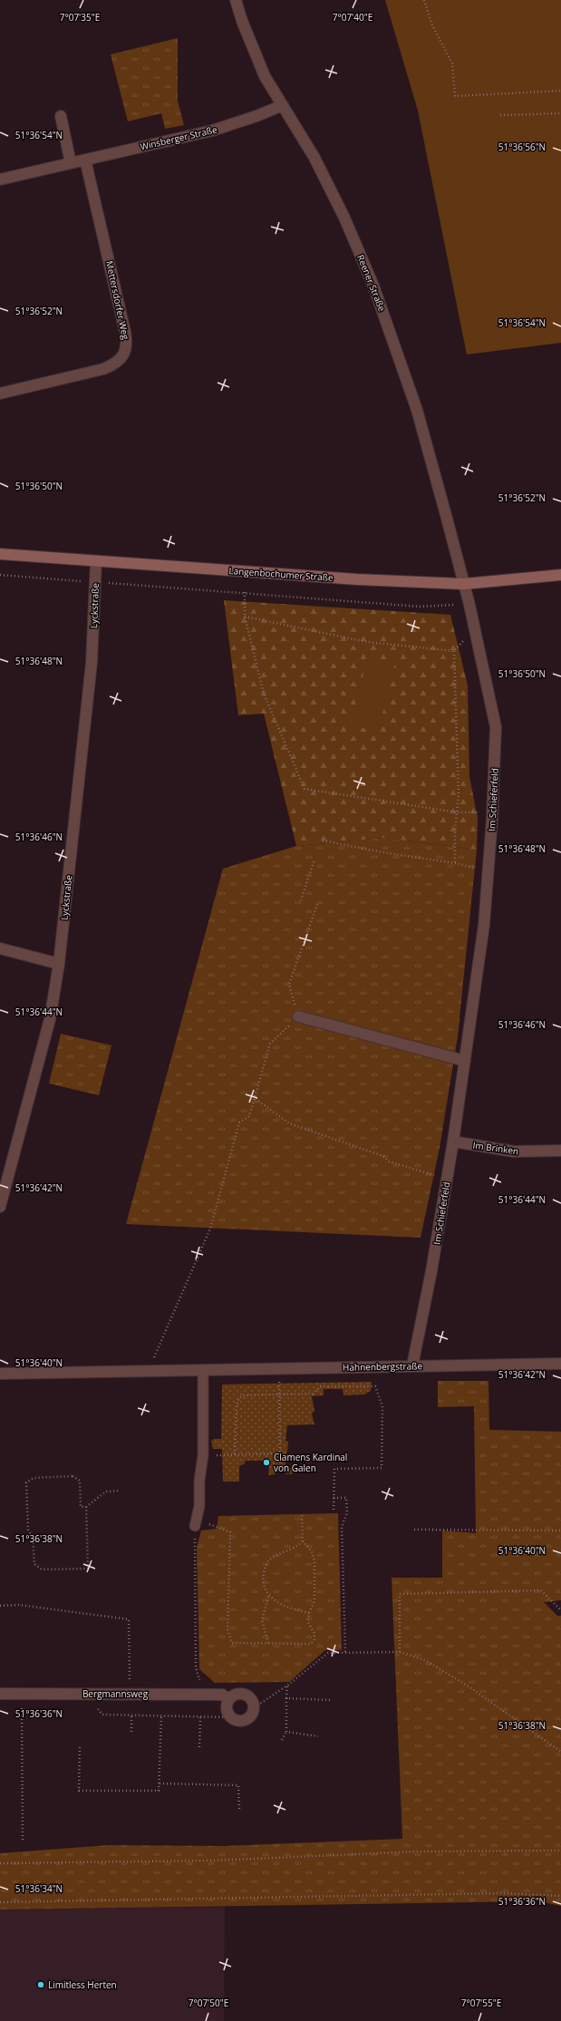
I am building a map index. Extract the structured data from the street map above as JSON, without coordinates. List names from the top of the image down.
{
  "streets": {
    "street": [
      "Winsberger Straße",
      "Reener Straße",
      "Mettersdorfer Weg",
      "Langenbochumer Straße",
      "Lyckstraße",
      "Im Schieferfeld",
      "Im Brinken",
      "Hahnenbergstraße",
      "Bergmannsweg"
    ]
  },
  "crossings": [
    ["Winsberger Straße", "Reener Straße"],
    ["Winsberger Straße", "Mettersdorfer Weg"],
    ["Reener Straße", "Langenbochumer Straße"],
    ["Reener Straße", "Im Schieferfeld"],
    ["Langenbochumer Straße", "Lyckstraße"],
    ["Langenbochumer Straße", "Im Schieferfeld"],
    ["Im Schieferfeld", "Im Brinken"],
    ["Im Schieferfeld", "Hahnenbergstraße"]
  ],
  "places": ["Clamens Kardinal von Galen", "Limitless Herten"],
  "coordinates": [
    "7°07'40\"E",
    "7°07'35\"E",
    "51°36'54\"N",
    "51°36'56\"N",
    "51°36'52\"N",
    "51°36'50\"N",
    "51°36'48\"N",
    "51°36'46\"N",
    "51°36'44\"N",
    "51°36'42\"N",
    "51°36'40\"N",
    "51°36'38\"N",
    "51°36'36\"N",
    "51°36'34\"N",
    "7°07'50\"E",
    "7°07'55\"E"
  ]
}
